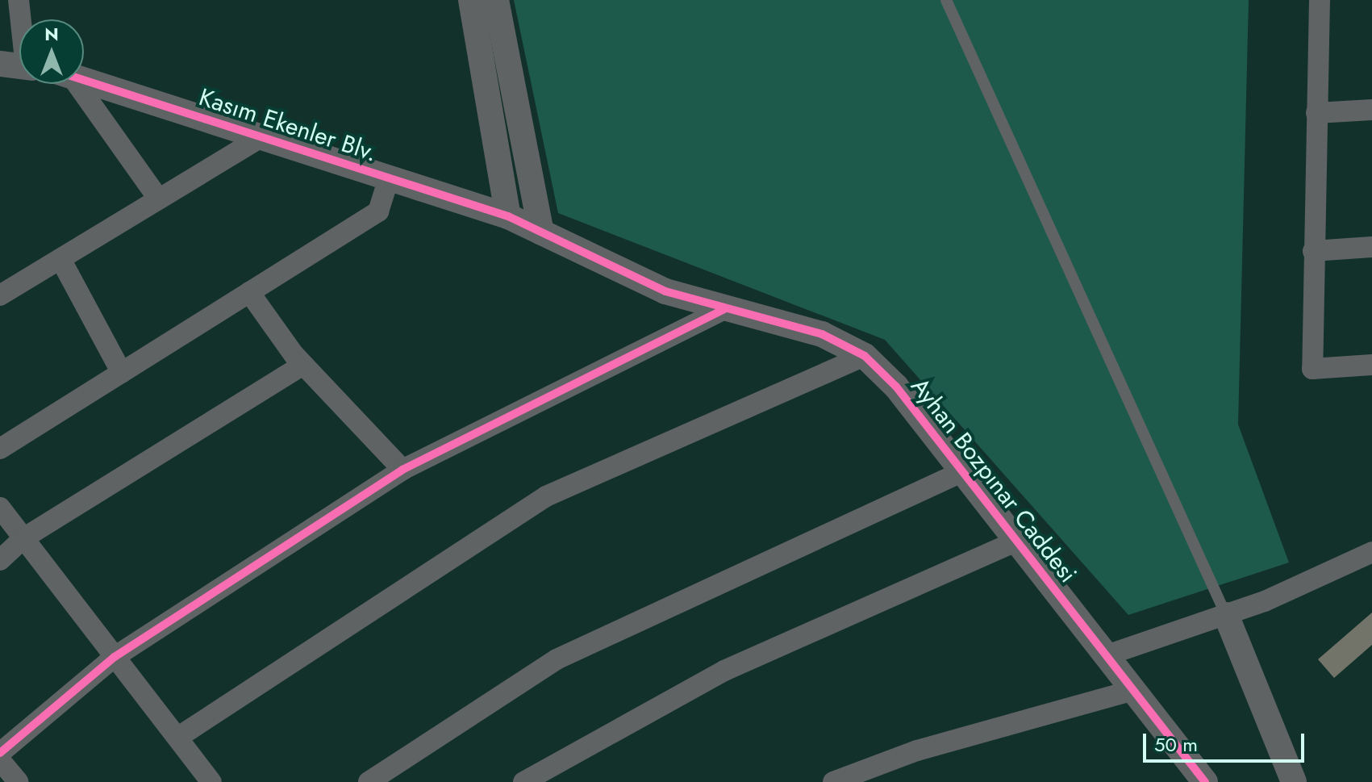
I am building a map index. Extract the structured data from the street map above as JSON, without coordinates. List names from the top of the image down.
{
  "streets": {
    "street": ["Kasım Ekenler Blv.", "Ayhan Bozpınar Caddesi"]
  },
  "crossings": [
    ["Kasım Ekenler Blv.", "Ayhan Bozpınar Caddesi"]
  ],
  "scale_bar": "50 m",
  "north": "top"
}
